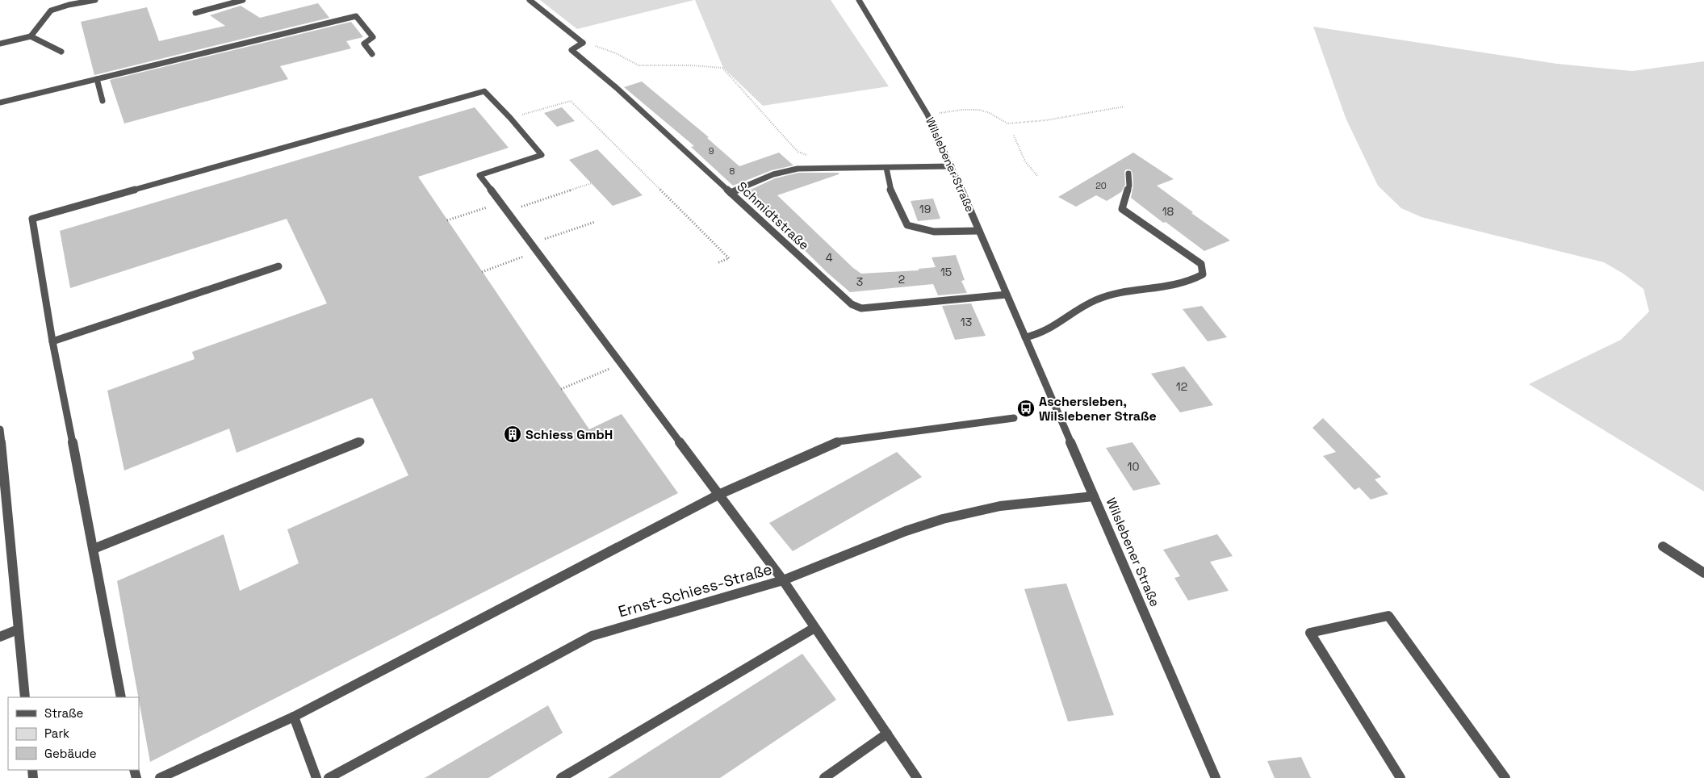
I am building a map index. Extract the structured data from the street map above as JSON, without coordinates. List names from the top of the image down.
{
  "streets": {
    "street": ["Wilslebener Straße", "Schmidtstraße", "Ernst-Schiess-Straße"]
  },
  "crossings": [
    ["Wilslebener Straße", "Schmidtstraße"],
    ["Wilslebener Straße", "Ernst-Schiess-Straße"]
  ],
  "places": {
    "bus stop": ["Aschersleben, Wilslebener Straße"],
    "building": ["Schiess GmbH"]
  },
  "house_numbers": [
    "9",
    "8",
    "20",
    "19",
    "18",
    "4",
    "15",
    "2",
    "3",
    "13",
    "12",
    "10"
  ],
  "legend": ["Straße", "Park", "Gebäude"]
}
